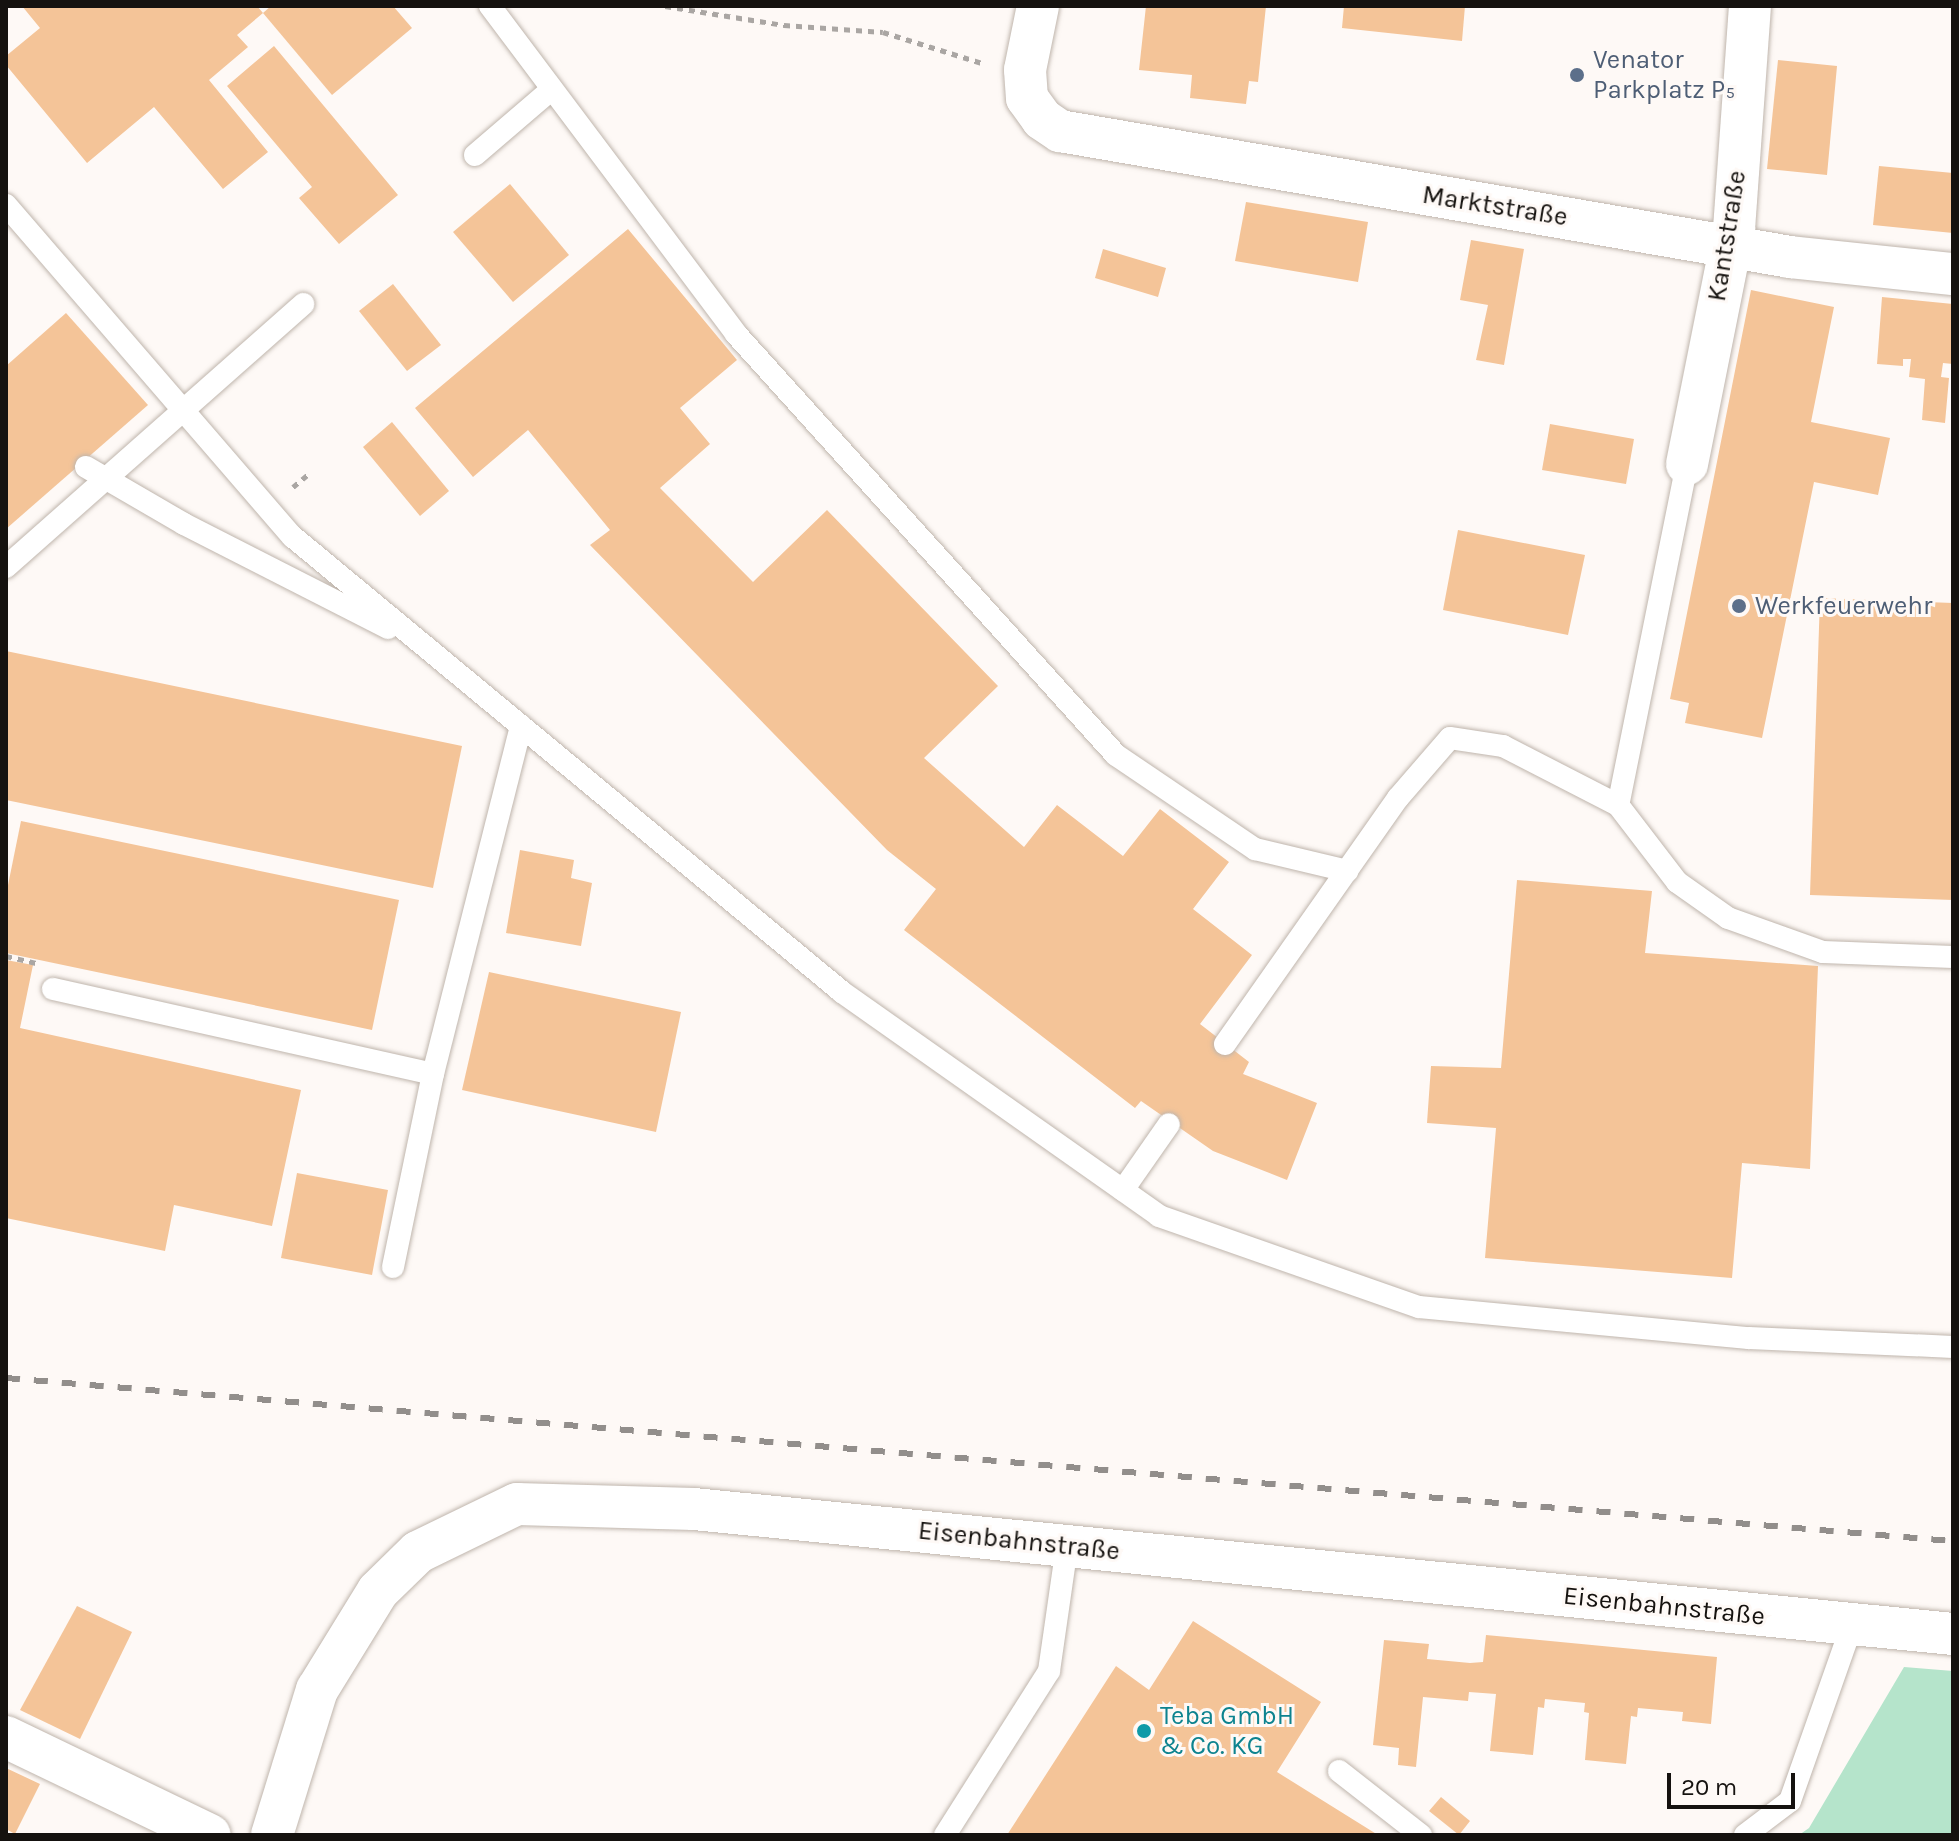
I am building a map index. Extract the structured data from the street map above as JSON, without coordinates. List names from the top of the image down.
{
  "streets": {
    "street": ["Marktstraße", "Kantstraße", "Eisenbahnstraße"]
  },
  "crossings": [
    ["Marktstraße", "Kantstraße"]
  ],
  "places": ["Venator Parkplatz P₅", "Werkfeuerwehr", "Teba GmbH & Co. KG"],
  "scale_bar": "20 m"
}
